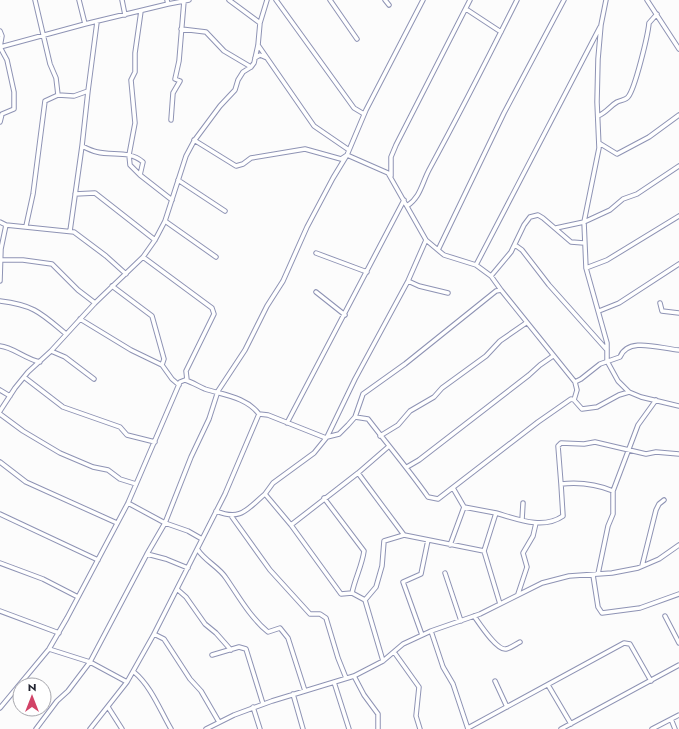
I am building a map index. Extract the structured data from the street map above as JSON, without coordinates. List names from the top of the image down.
{
  "north": "top"
}
